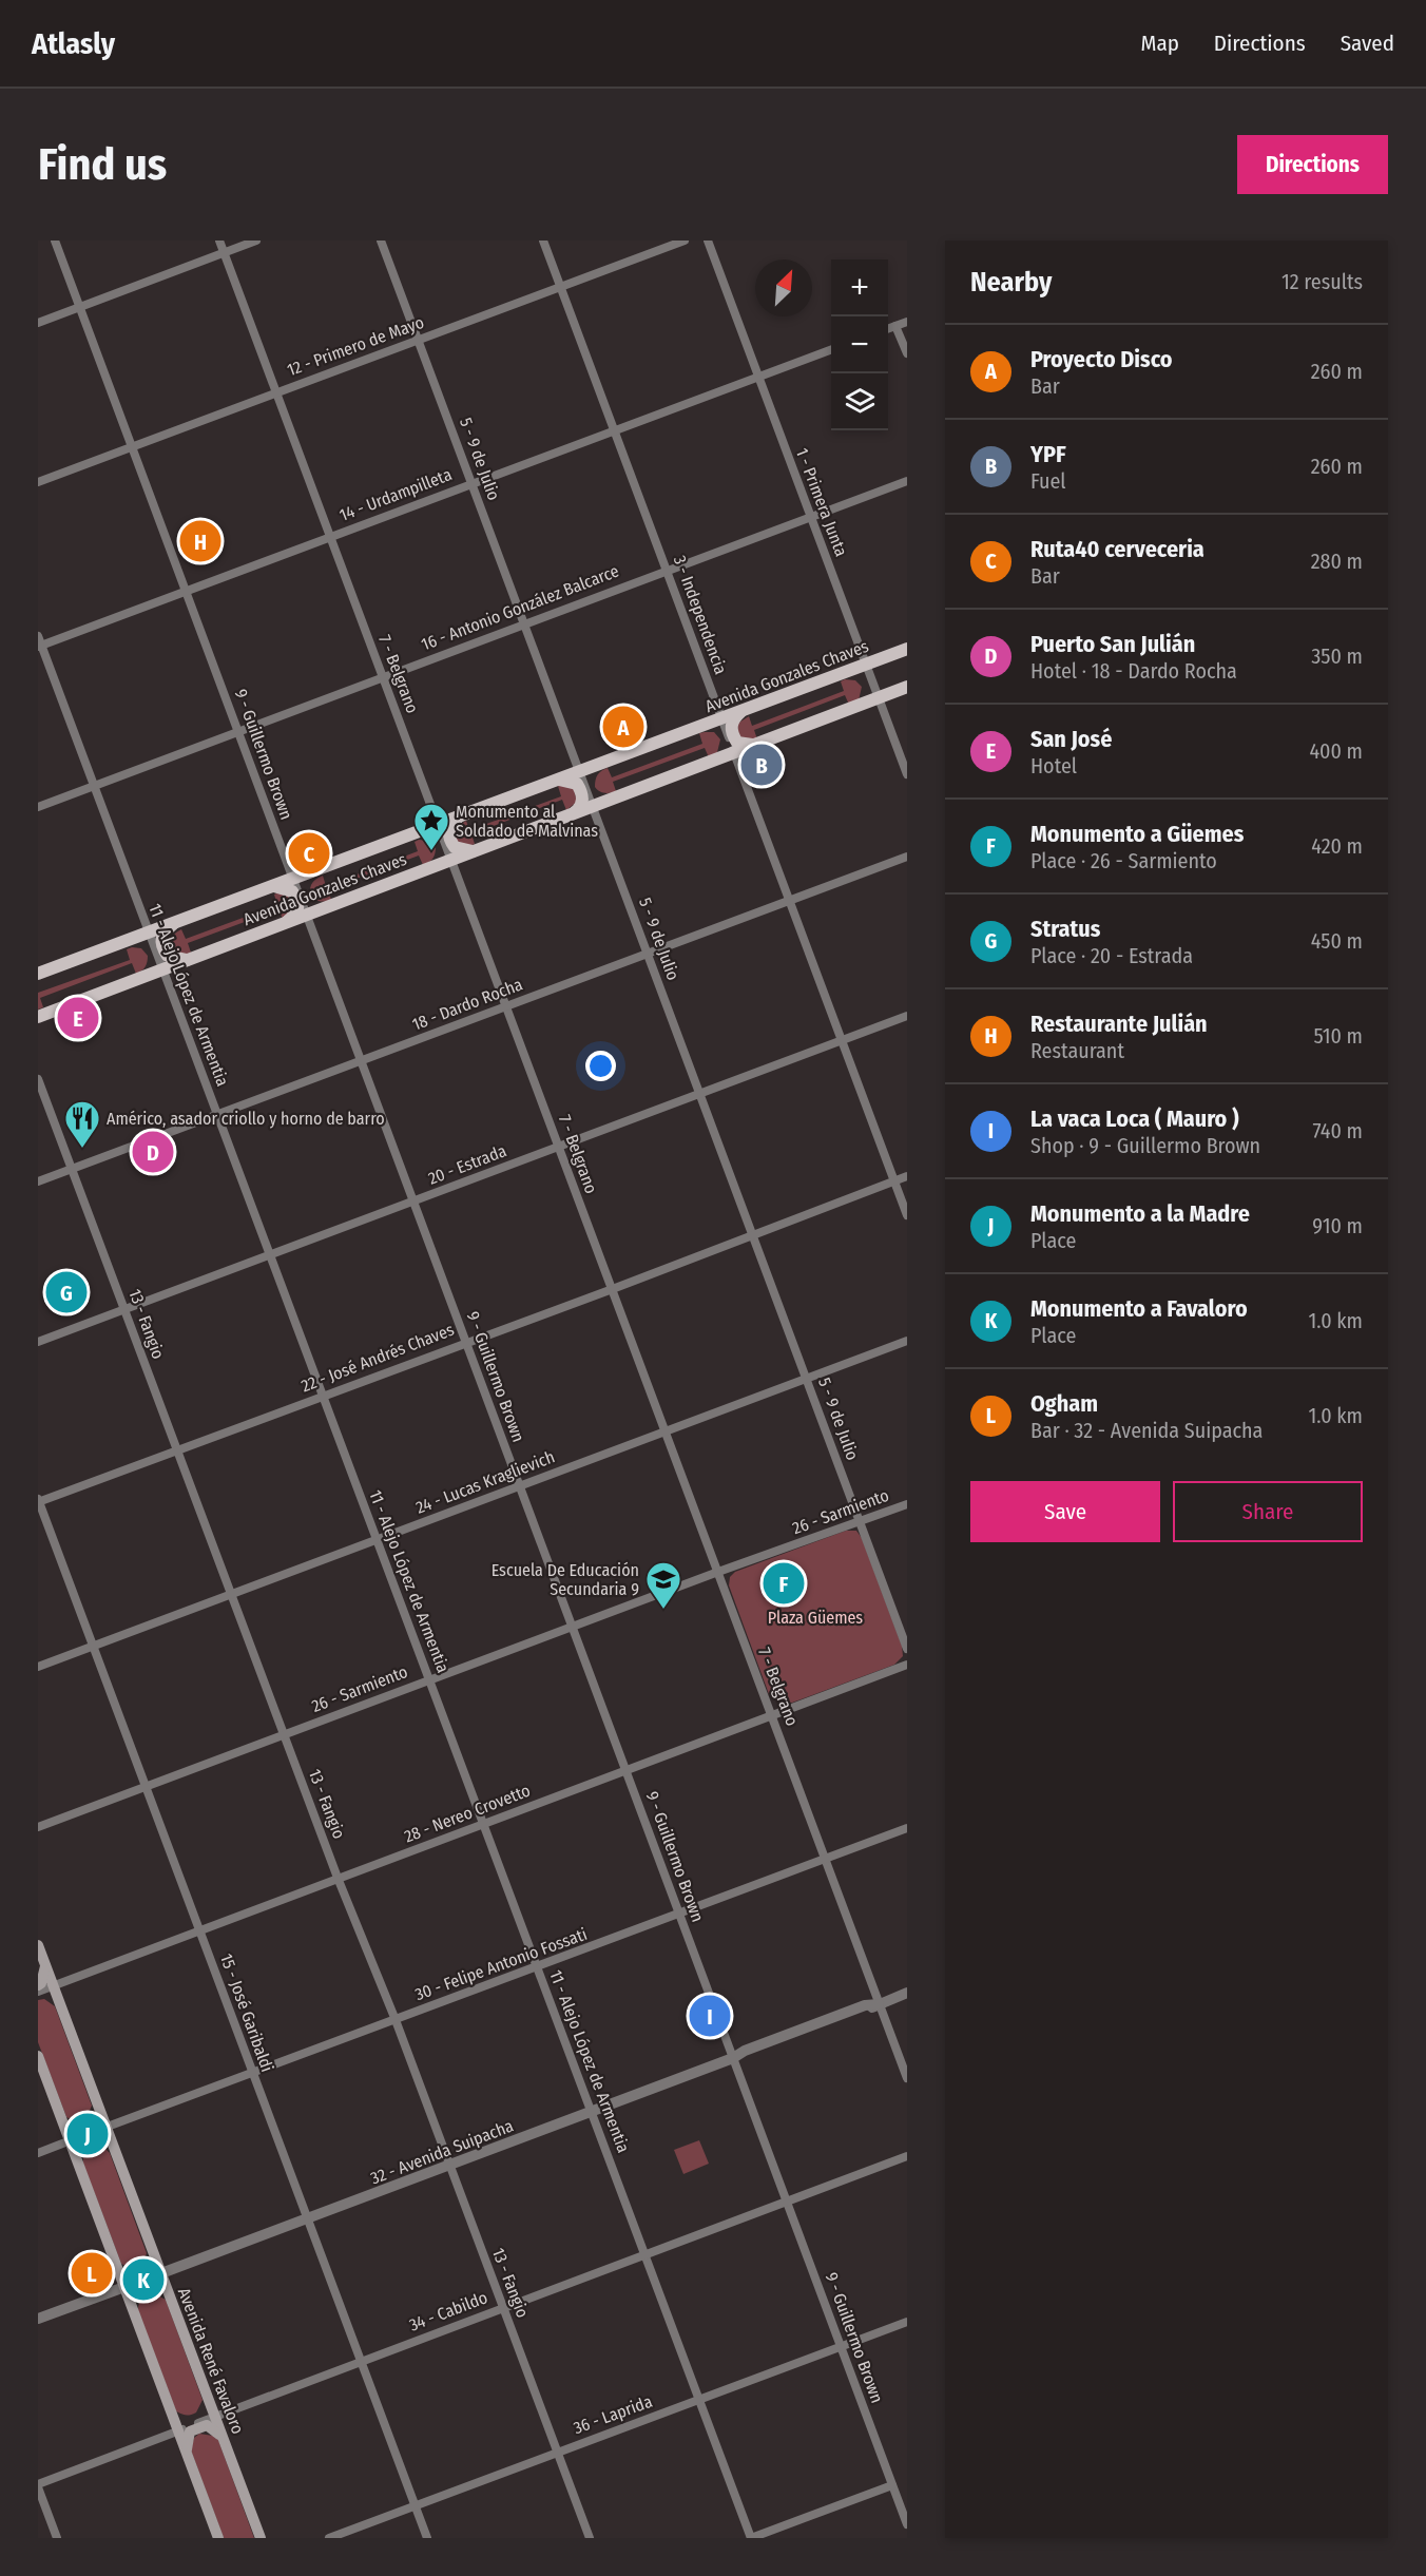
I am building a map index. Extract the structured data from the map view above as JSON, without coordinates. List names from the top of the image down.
{
  "streets": {
    "main road": ["Avenida Gonzales Chaves", "Avenida René Favaloro"],
    "street": [
      "12 - Primero de Mayo",
      "5 - 9 de Julio",
      "14 - Urdampilleta",
      "1 - Primera Junta",
      "16 - Antonio González Balcarce",
      "3 - Independencia",
      "7 - Belgrano",
      "9 - Guillermo Brown",
      "11 - Alejo López de Armentia",
      "18 - Dardo Rocha",
      "20 - Estrada",
      "13 - Fangio",
      "22 - José Andrés Chaves",
      "24 - Lucas Kraglievich",
      "26 - Sarmiento",
      "28 - Nereo Crovetto",
      "30 - Felipe Antonio Fossati",
      "15 - José Garibaldi",
      "32 - Avenida Suipacha",
      "34 - Cabildo",
      "36 - Laprida"
    ]
  },
  "crossings": [
    ["12 - Primero de Mayo", "5 - 9 de Julio"],
    ["12 - Primero de Mayo", "3 - Independencia"],
    ["12 - Primero de Mayo", "7 - Belgrano"],
    ["12 - Primero de Mayo", "9 - Guillermo Brown"],
    ["5 - 9 de Julio", "14 - Urdampilleta"],
    ["5 - 9 de Julio", "16 - Antonio González Balcarce"],
    ["5 - 9 de Julio", "Avenida Gonzales Chaves"],
    ["5 - 9 de Julio", "18 - Dardo Rocha"],
    ["5 - 9 de Julio", "20 - Estrada"],
    ["5 - 9 de Julio", "22 - José Andrés Chaves"],
    ["5 - 9 de Julio", "24 - Lucas Kraglievich"],
    ["5 - 9 de Julio", "26 - Sarmiento"],
    ["14 - Urdampilleta", "1 - Primera Junta"],
    ["14 - Urdampilleta", "3 - Independencia"],
    ["14 - Urdampilleta", "7 - Belgrano"],
    ["14 - Urdampilleta", "9 - Guillermo Brown"],
    ["14 - Urdampilleta", "11 - Alejo López de Armentia"],
    ["1 - Primera Junta", "16 - Antonio González Balcarce"],
    ["1 - Primera Junta", "Avenida Gonzales Chaves"],
    ["16 - Antonio González Balcarce", "3 - Independencia"],
    ["16 - Antonio González Balcarce", "7 - Belgrano"],
    ["16 - Antonio González Balcarce", "9 - Guillermo Brown"],
    ["16 - Antonio González Balcarce", "11 - Alejo López de Armentia"],
    ["3 - Independencia", "Avenida Gonzales Chaves"],
    ["3 - Independencia", "18 - Dardo Rocha"],
    ["3 - Independencia", "20 - Estrada"],
    ["3 - Independencia", "22 - José Andrés Chaves"],
    ["7 - Belgrano", "Avenida Gonzales Chaves"],
    ["7 - Belgrano", "18 - Dardo Rocha"],
    ["7 - Belgrano", "20 - Estrada"],
    ["7 - Belgrano", "22 - José Andrés Chaves"],
    ["7 - Belgrano", "24 - Lucas Kraglievich"],
    ["7 - Belgrano", "26 - Sarmiento"],
    ["7 - Belgrano", "28 - Nereo Crovetto"],
    ["7 - Belgrano", "30 - Felipe Antonio Fossati"],
    ["7 - Belgrano", "32 - Avenida Suipacha"],
    ["Avenida Gonzales Chaves", "9 - Guillermo Brown"],
    ["Avenida Gonzales Chaves", "11 - Alejo López de Armentia"],
    ["9 - Guillermo Brown", "18 - Dardo Rocha"],
    ["9 - Guillermo Brown", "20 - Estrada"],
    ["9 - Guillermo Brown", "22 - José Andrés Chaves"],
    ["9 - Guillermo Brown", "24 - Lucas Kraglievich"],
    ["9 - Guillermo Brown", "26 - Sarmiento"],
    ["9 - Guillermo Brown", "28 - Nereo Crovetto"],
    ["9 - Guillermo Brown", "30 - Felipe Antonio Fossati"],
    ["9 - Guillermo Brown", "32 - Avenida Suipacha"],
    ["9 - Guillermo Brown", "34 - Cabildo"],
    ["9 - Guillermo Brown", "36 - Laprida"],
    ["11 - Alejo López de Armentia", "18 - Dardo Rocha"],
    ["11 - Alejo López de Armentia", "20 - Estrada"],
    ["11 - Alejo López de Armentia", "22 - José Andrés Chaves"],
    ["11 - Alejo López de Armentia", "24 - Lucas Kraglievich"],
    ["11 - Alejo López de Armentia", "26 - Sarmiento"],
    ["11 - Alejo López de Armentia", "28 - Nereo Crovetto"],
    ["11 - Alejo López de Armentia", "30 - Felipe Antonio Fossati"],
    ["11 - Alejo López de Armentia", "32 - Avenida Suipacha"],
    ["11 - Alejo López de Armentia", "34 - Cabildo"],
    ["11 - Alejo López de Armentia", "36 - Laprida"],
    ["18 - Dardo Rocha", "13 - Fangio"],
    ["20 - Estrada", "13 - Fangio"],
    ["13 - Fangio", "22 - José Andrés Chaves"],
    ["13 - Fangio", "24 - Lucas Kraglievich"],
    ["13 - Fangio", "26 - Sarmiento"],
    ["13 - Fangio", "28 - Nereo Crovetto"],
    ["13 - Fangio", "30 - Felipe Antonio Fossati"],
    ["13 - Fangio", "32 - Avenida Suipacha"],
    ["13 - Fangio", "34 - Cabildo"],
    ["13 - Fangio", "36 - Laprida"],
    ["22 - José Andrés Chaves", "15 - José Garibaldi"],
    ["24 - Lucas Kraglievich", "15 - José Garibaldi"],
    ["26 - Sarmiento", "15 - José Garibaldi"],
    ["28 - Nereo Crovetto", "15 - José Garibaldi"],
    ["28 - Nereo Crovetto", "Avenida René Favaloro"],
    ["30 - Felipe Antonio Fossati", "15 - José Garibaldi"],
    ["30 - Felipe Antonio Fossati", "Avenida René Favaloro"],
    ["15 - José Garibaldi", "32 - Avenida Suipacha"],
    ["15 - José Garibaldi", "34 - Cabildo"],
    ["15 - José Garibaldi", "36 - Laprida"],
    ["32 - Avenida Suipacha", "Avenida René Favaloro"],
    ["34 - Cabildo", "Avenida René Favaloro"]
  ],
  "parks": ["Plaza Güemes"],
  "places": {
    "place": ["Monumento al Soldado de Malvinas"],
    "restaurant": ["Américo, asador criollo y horno de barro"],
    "school or university": ["Escuela De Educación Secundaria 9"]
  },
  "north": "top right",
  "page": {
    "header": "Atlasly",
    "nav": ["Map", "Directions", "Saved"],
    "buttons": [
      "Directions",
      ["Save", "Share"]
    ],
    "title": "Find us",
    "heading": ["Nearby", "12 results"],
    "map_buttons": ["+", "−"],
    "list": [
      {
        "mark": "A",
        "name": "Proyecto Disco",
        "note": "Bar",
        "value": "260 m"
      },
      {
        "mark": "B",
        "name": "YPF",
        "note": "Fuel",
        "value": "260 m"
      },
      {
        "mark": "C",
        "name": "Ruta40 cerveceria",
        "note": "Bar",
        "value": "280 m"
      },
      {
        "mark": "D",
        "name": "Puerto San Julián",
        "note": "Hotel · 18 - Dardo Rocha",
        "value": "350 m"
      },
      {
        "mark": "E",
        "name": "San José",
        "note": "Hotel",
        "value": "400 m"
      },
      {
        "mark": "F",
        "name": "Monumento a Güemes",
        "note": "Place · 26 - Sarmiento",
        "value": "420 m"
      },
      {
        "mark": "G",
        "name": "Stratus",
        "note": "Place · 20 - Estrada",
        "value": "450 m"
      },
      {
        "mark": "H",
        "name": "Restaurante Julián",
        "note": "Restaurant",
        "value": "510 m"
      },
      {
        "mark": "I",
        "name": "La vaca Loca ( Mauro )",
        "note": "Shop · 9 - Guillermo Brown",
        "value": "740 m"
      },
      {
        "mark": "J",
        "name": "Monumento a la Madre",
        "note": "Place",
        "value": "910 m"
      },
      {
        "mark": "K",
        "name": "Monumento a Favaloro",
        "note": "Place",
        "value": "1.0 km"
      },
      {
        "mark": "L",
        "name": "Ogham",
        "note": "Bar · 32 - Avenida Suipacha",
        "value": "1.0 km"
      }
    ],
    "pins": [
      "H",
      "A",
      "B",
      "C",
      "E",
      "D",
      "G",
      "F",
      "I",
      "J",
      "L",
      "K"
    ]
  }
}
